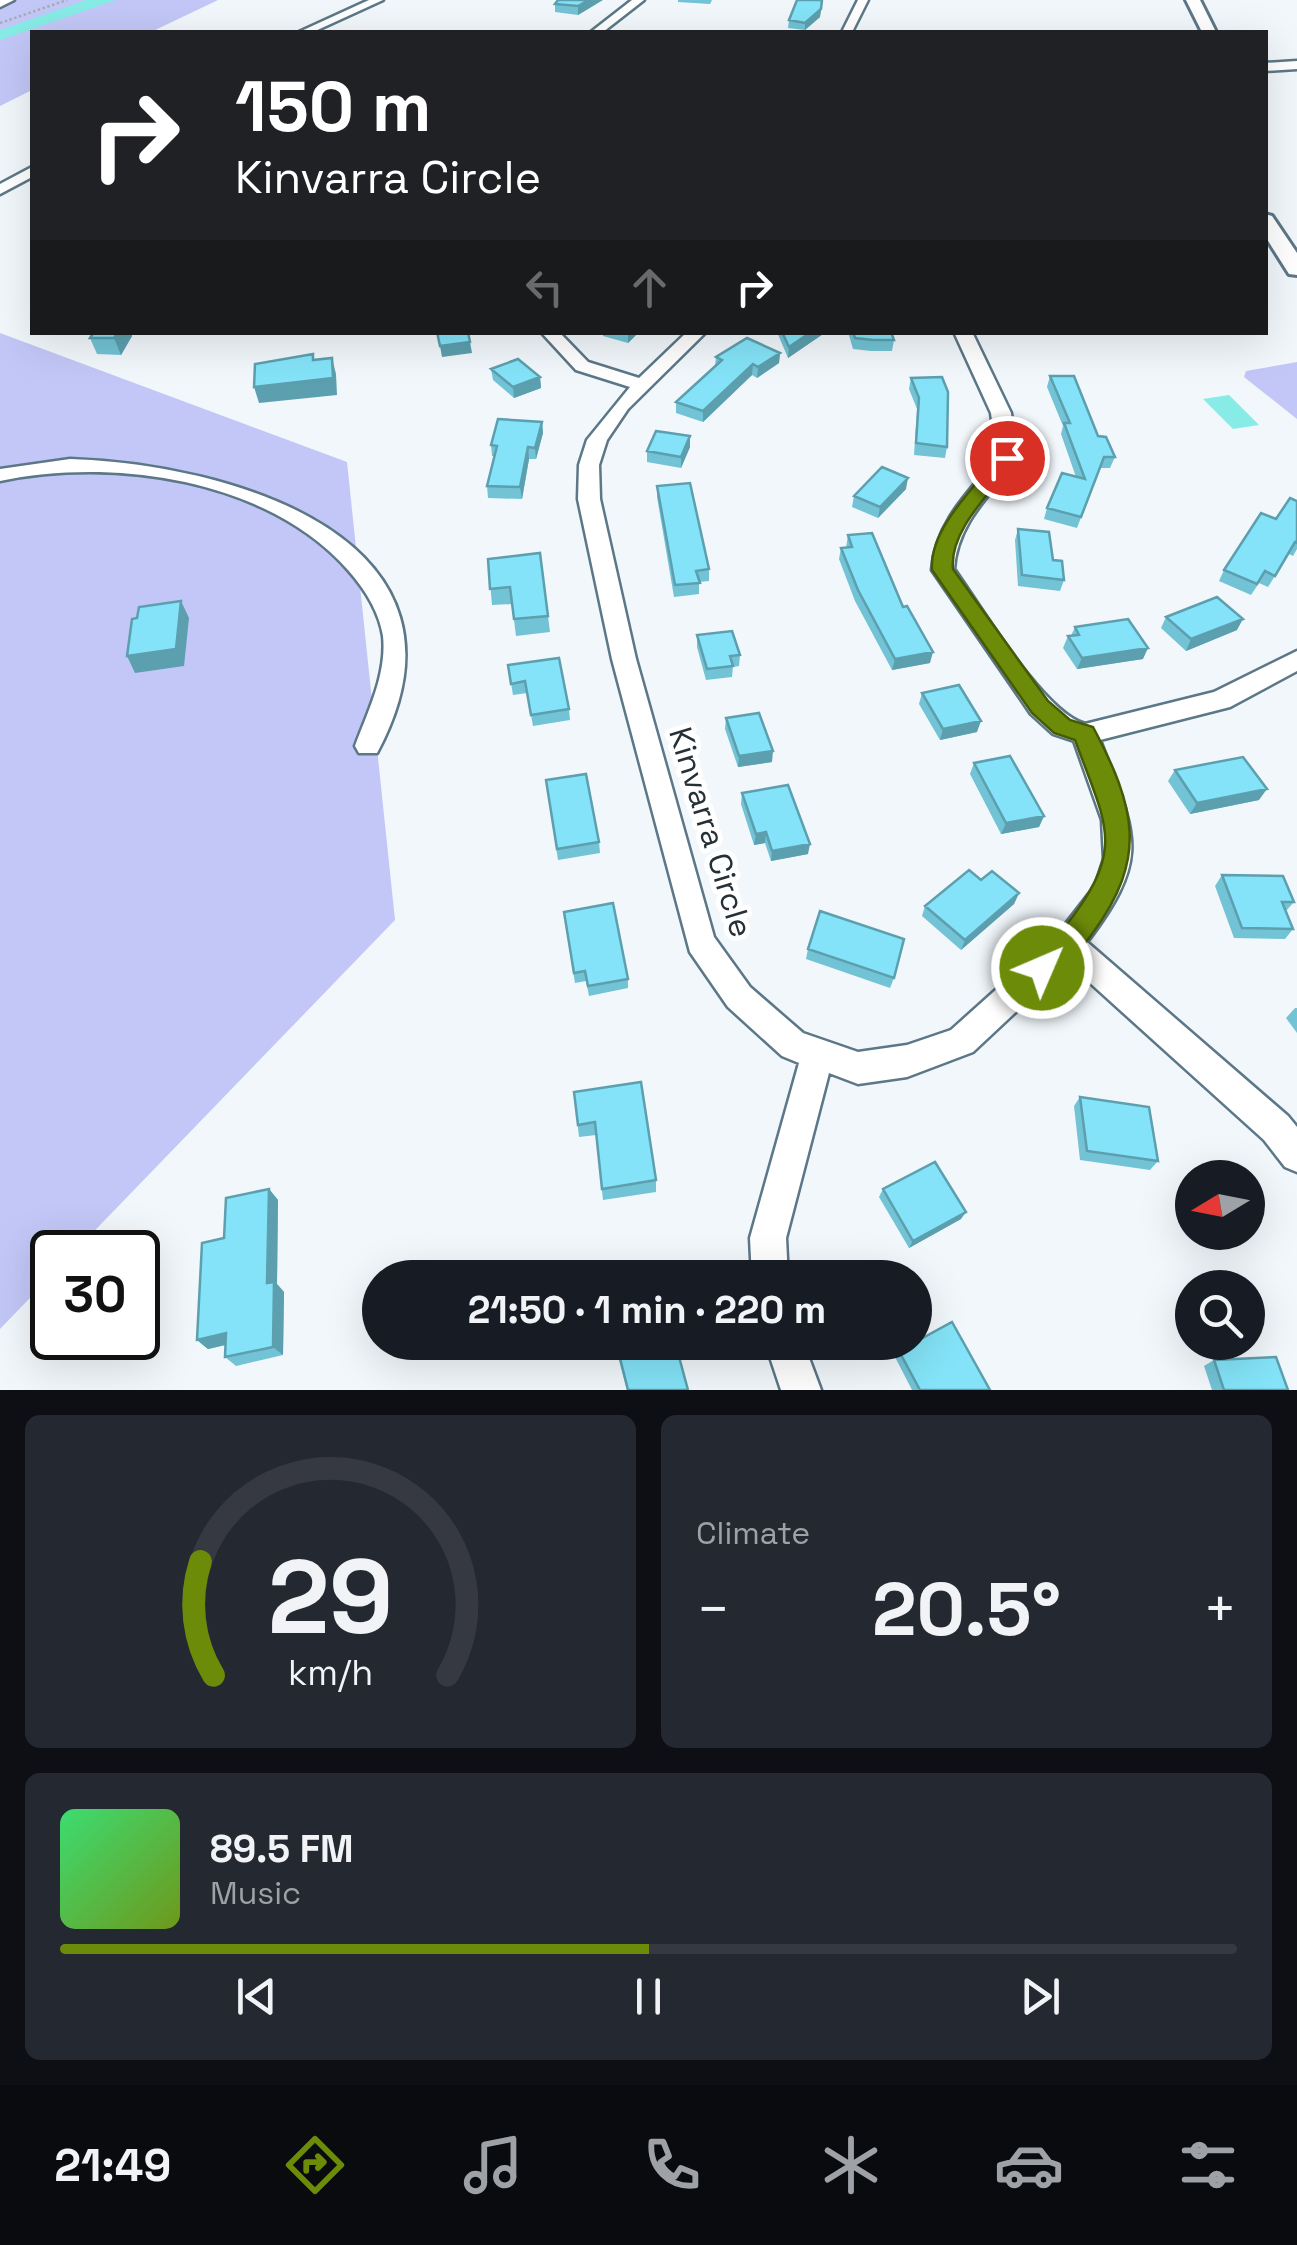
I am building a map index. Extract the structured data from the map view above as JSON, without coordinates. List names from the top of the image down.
{
  "streets": {
    "street": ["Kinvarra Circle"]
  },
  "north": "left",
  "page": {
    "turn": ["150 m", "Kinvarra Circle"],
    "limit": "30",
    "trip": "21:50 · 1 min · 220 m",
    "tile": "Climate",
    "heat": ["−", "20.5°", "+"],
    "song": ["89.5 FM", "Music"],
    "tabs": "21:49",
    "gauge": ["29", "km/h"]
  }
}
